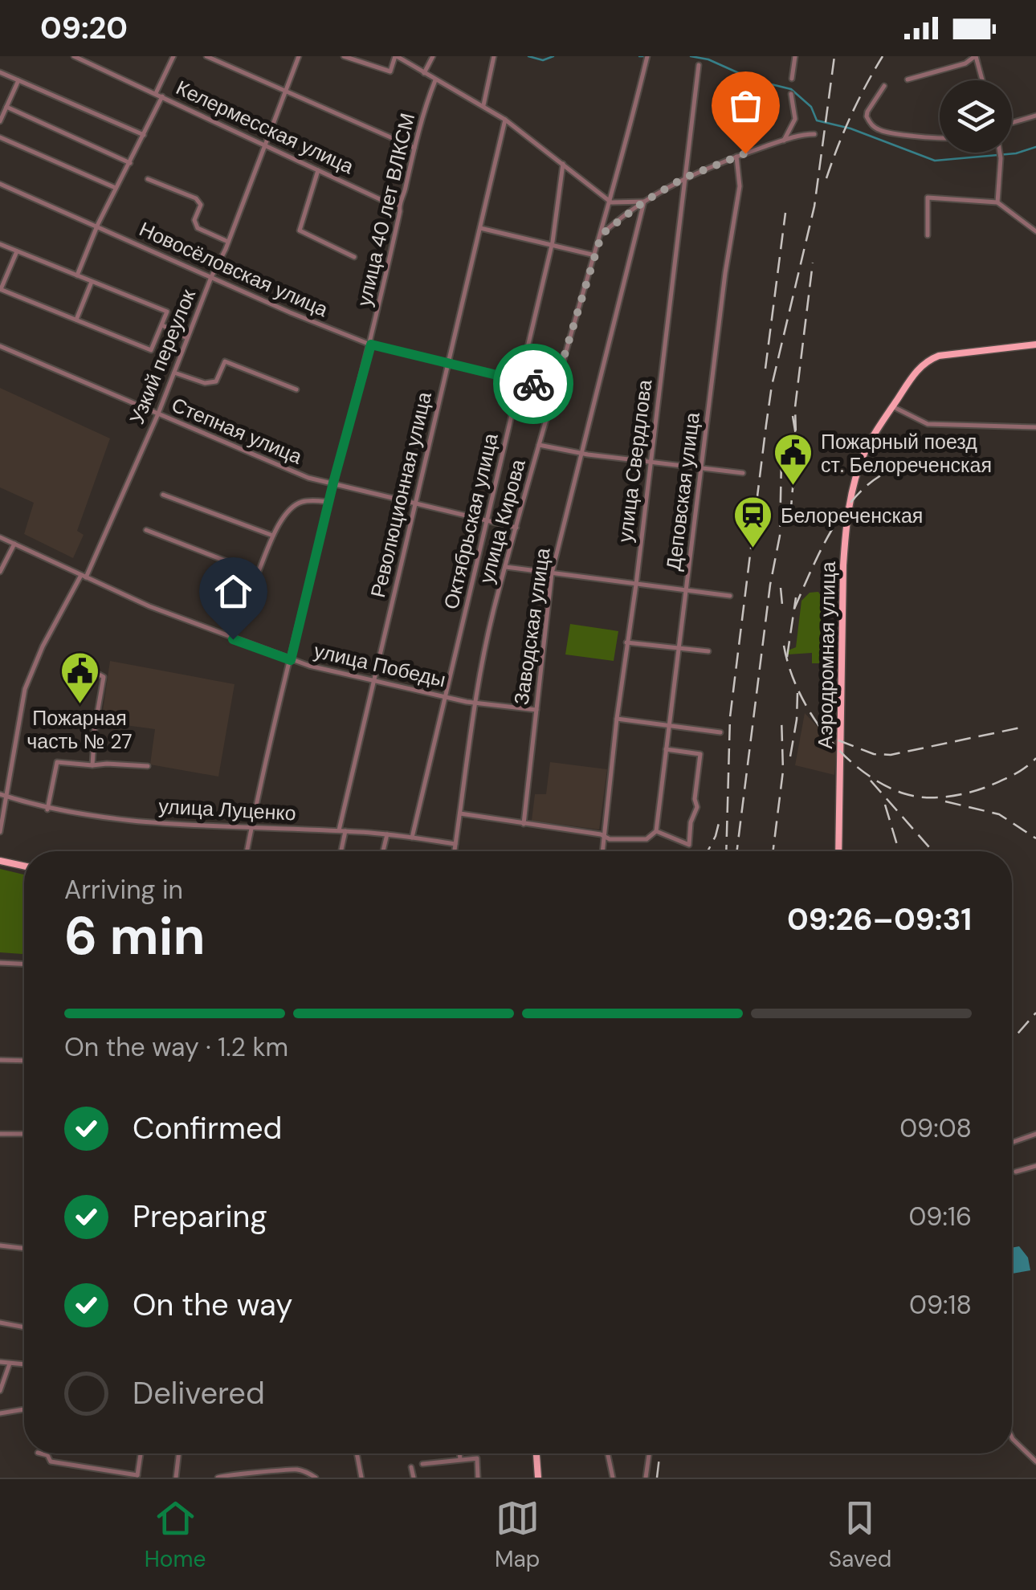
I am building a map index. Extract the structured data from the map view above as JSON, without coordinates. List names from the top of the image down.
{
  "streets": {
    "main road": ["Аэродромная улица"],
    "street": [
      "Келермесская улица",
      "улица 40 лет ВЛКСМ",
      "Новосёловская улица",
      "Узкий переулок",
      "Степная улица",
      "улица Свердлова",
      "Деповская улица",
      "Революционная улица",
      "Октябрьская улица",
      "улица Кирова",
      "Заводская улица",
      "улица Победы",
      "улица Луценко"
    ]
  },
  "crossings": [
    ["Келермесская улица", "улица 40 лет ВЛКСМ"],
    ["Келермесская улица", "Узкий переулок"],
    ["улица 40 лет ВЛКСМ", "Новосёловская улица"],
    ["улица 40 лет ВЛКСМ", "Степная улица"],
    ["улица 40 лет ВЛКСМ", "улица Победы"],
    ["улица 40 лет ВЛКСМ", "улица Луценко"],
    ["Новосёловская улица", "Узкий переулок"],
    ["Новосёловская улица", "Революционная улица"],
    ["Новосёловская улица", "Октябрьская улица"],
    ["Новосёловская улица", "улица Кирова"],
    ["Узкий переулок", "Степная улица"],
    ["Узкий переулок", "улица Победы"],
    ["Узкий переулок", "улица Луценко"],
    ["Степная улица", "Революционная улица"],
    ["Степная улица", "Октябрьская улица"],
    ["Степная улица", "улица Кирова"],
    ["Революционная улица", "улица Победы"],
    ["Революционная улица", "улица Луценко"],
    ["Октябрьская улица", "улица Победы"],
    ["Октябрьская улица", "улица Луценко"],
    ["улица Кирова", "улица Победы"],
    ["улица Кирова", "улица Луценко"],
    ["Заводская улица", "улица Победы"]
  ],
  "places": {
    "public building": ["Пожарный поезд ст. Белореченская", "Пожарная часть № 27"],
    "station": ["Белореченская"]
  },
  "page": {
    "status": "09:20",
    "heading": ["6 min", "Arriving in", "09:26–09:31"],
    "bar": "On the way · 1.2 km",
    "list": [
      ["Confirmed", "09:08"],
      ["Preparing", "09:16"],
      ["On the way", "09:18"],
      "Delivered"
    ],
    "tabs": ["Home", "Map", "Saved"]
  }
}
